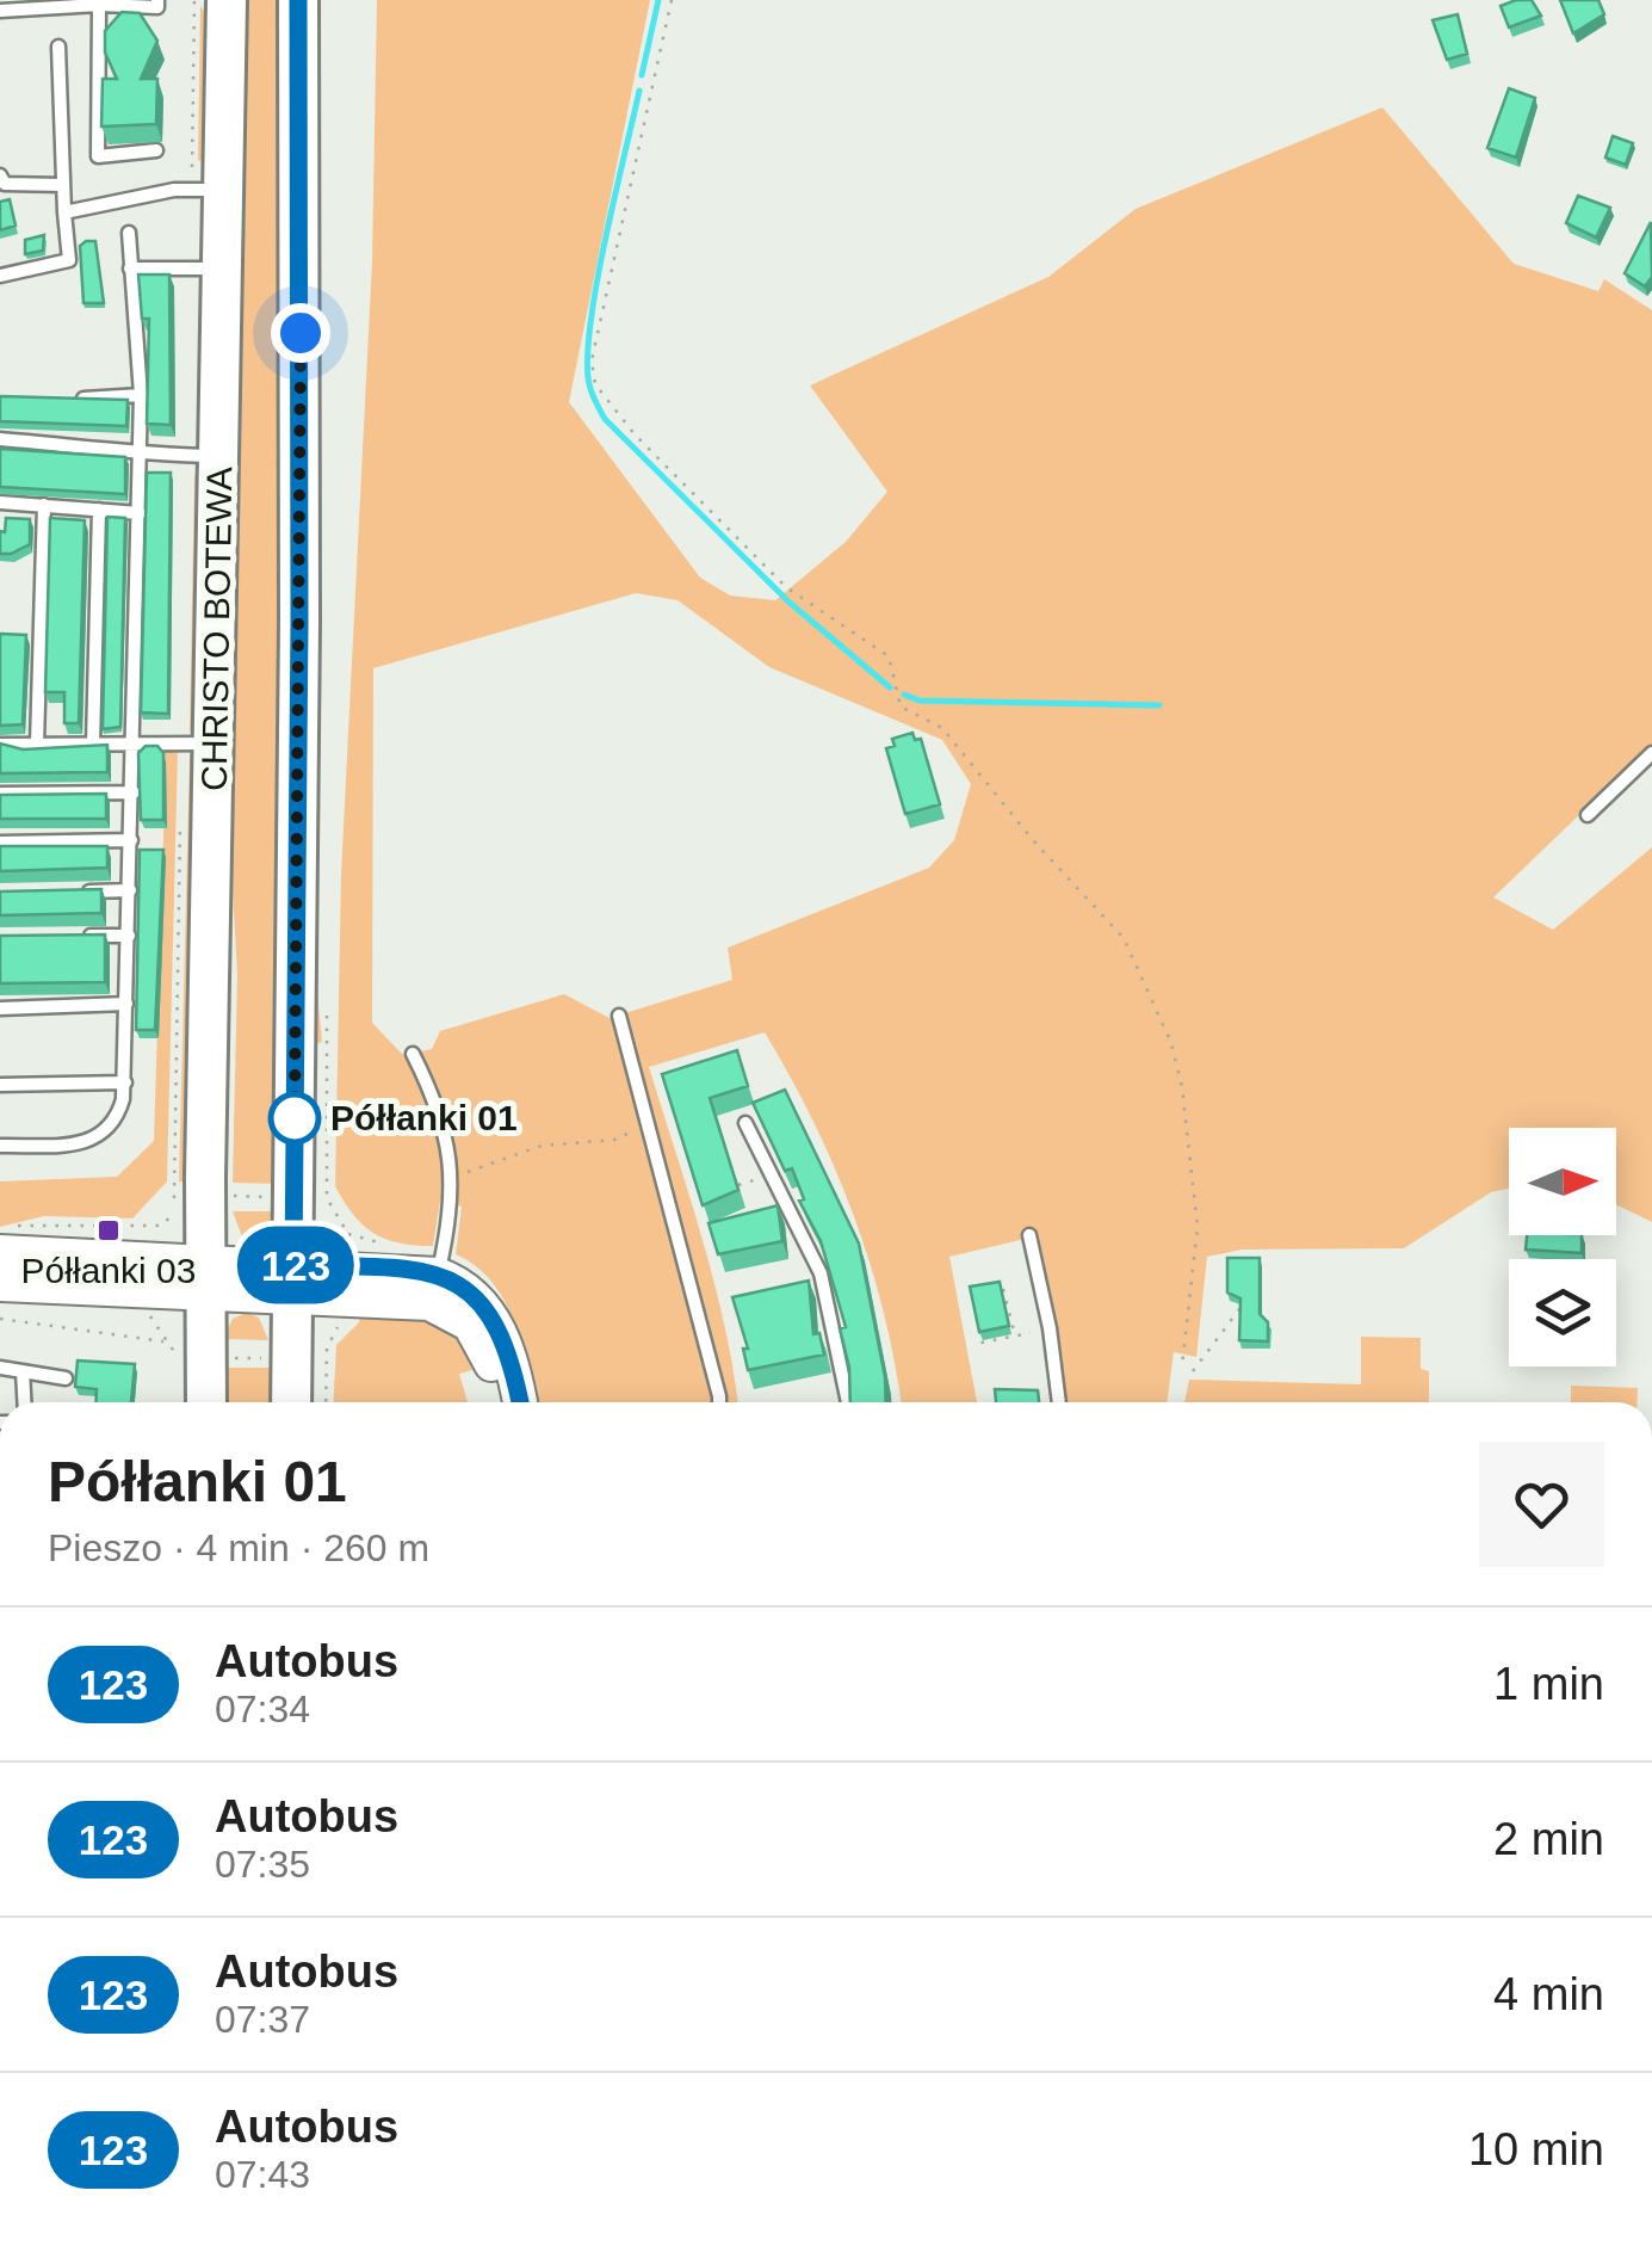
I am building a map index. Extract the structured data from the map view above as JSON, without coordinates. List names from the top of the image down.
{
  "streets": {
    "main road": ["CHRISTO BOTEWA"]
  },
  "places": {
    "other": ["Półłanki 01"],
    "transit": ["Półłanki 03"]
  },
  "lines": ["bus line 123"],
  "north": "right",
  "page": {
    "on_map": "123",
    "heading": ["Półłanki 01", "Pieszo · 4 min · 260 m"],
    "list": [
      {
        "mark": "123",
        "name": "Autobus",
        "note": "07:34",
        "value": "1 min"
      },
      {
        "mark": "123",
        "name": "Autobus",
        "note": "07:35",
        "value": "2 min"
      },
      {
        "mark": "123",
        "name": "Autobus",
        "note": "07:37",
        "value": "4 min"
      },
      {
        "mark": "123",
        "name": "Autobus",
        "note": "07:43",
        "value": "10 min"
      }
    ]
  }
}
